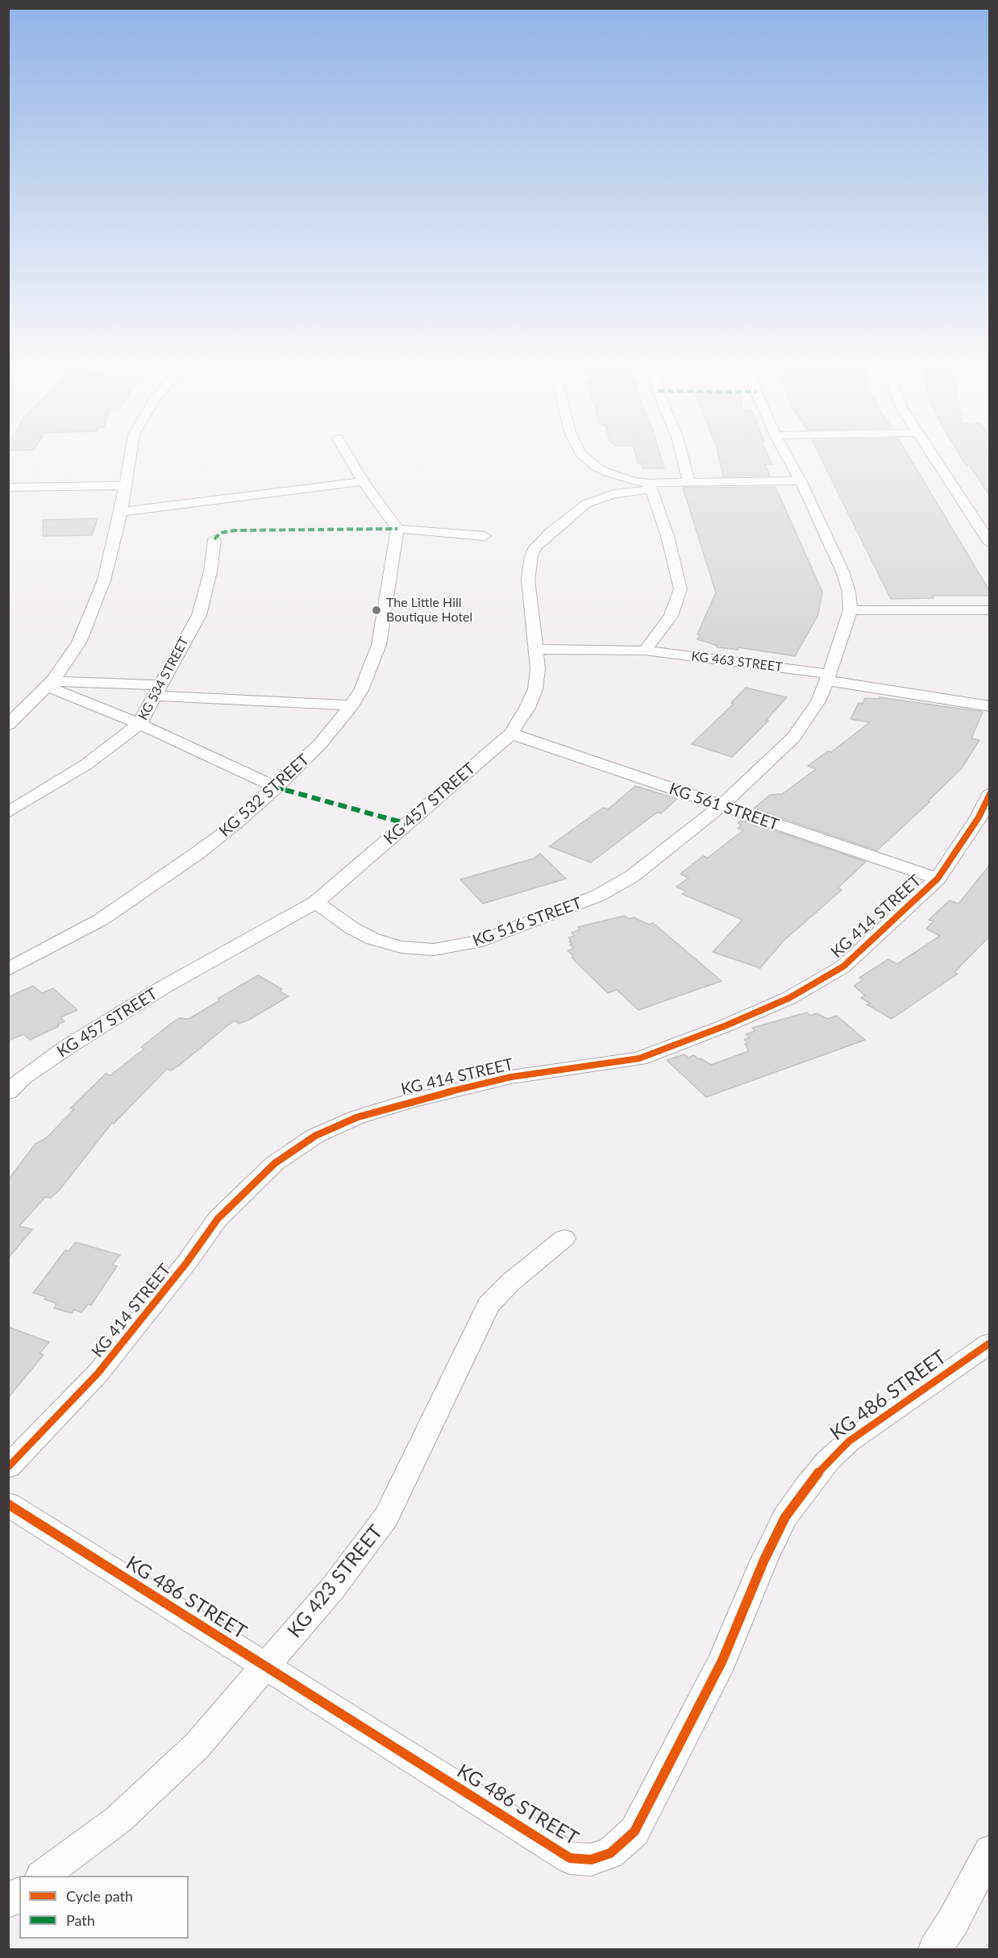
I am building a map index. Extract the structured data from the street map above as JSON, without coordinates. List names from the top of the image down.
{
  "streets": {
    "street": [
      "KG 463 STREET",
      "KG 534 STREET",
      "KG 532 STREET",
      "KG 457 STREET",
      "KG 561 STREET",
      "KG 414 STREET",
      "KG 516 STREET",
      "KG 486 STREET",
      "KG 423 STREET"
    ]
  },
  "crossings": [
    ["KG 463 STREET", "KG 457 STREET"],
    ["KG 463 STREET", "KG 516 STREET"],
    ["KG 457 STREET", "KG 561 STREET"],
    ["KG 457 STREET", "KG 516 STREET"],
    ["KG 561 STREET", "KG 414 STREET"],
    ["KG 561 STREET", "KG 516 STREET"],
    ["KG 486 STREET", "KG 423 STREET"]
  ],
  "places": ["The Little Hill Boutique Hotel"],
  "legend": ["Cycle path", "Path"]
}
